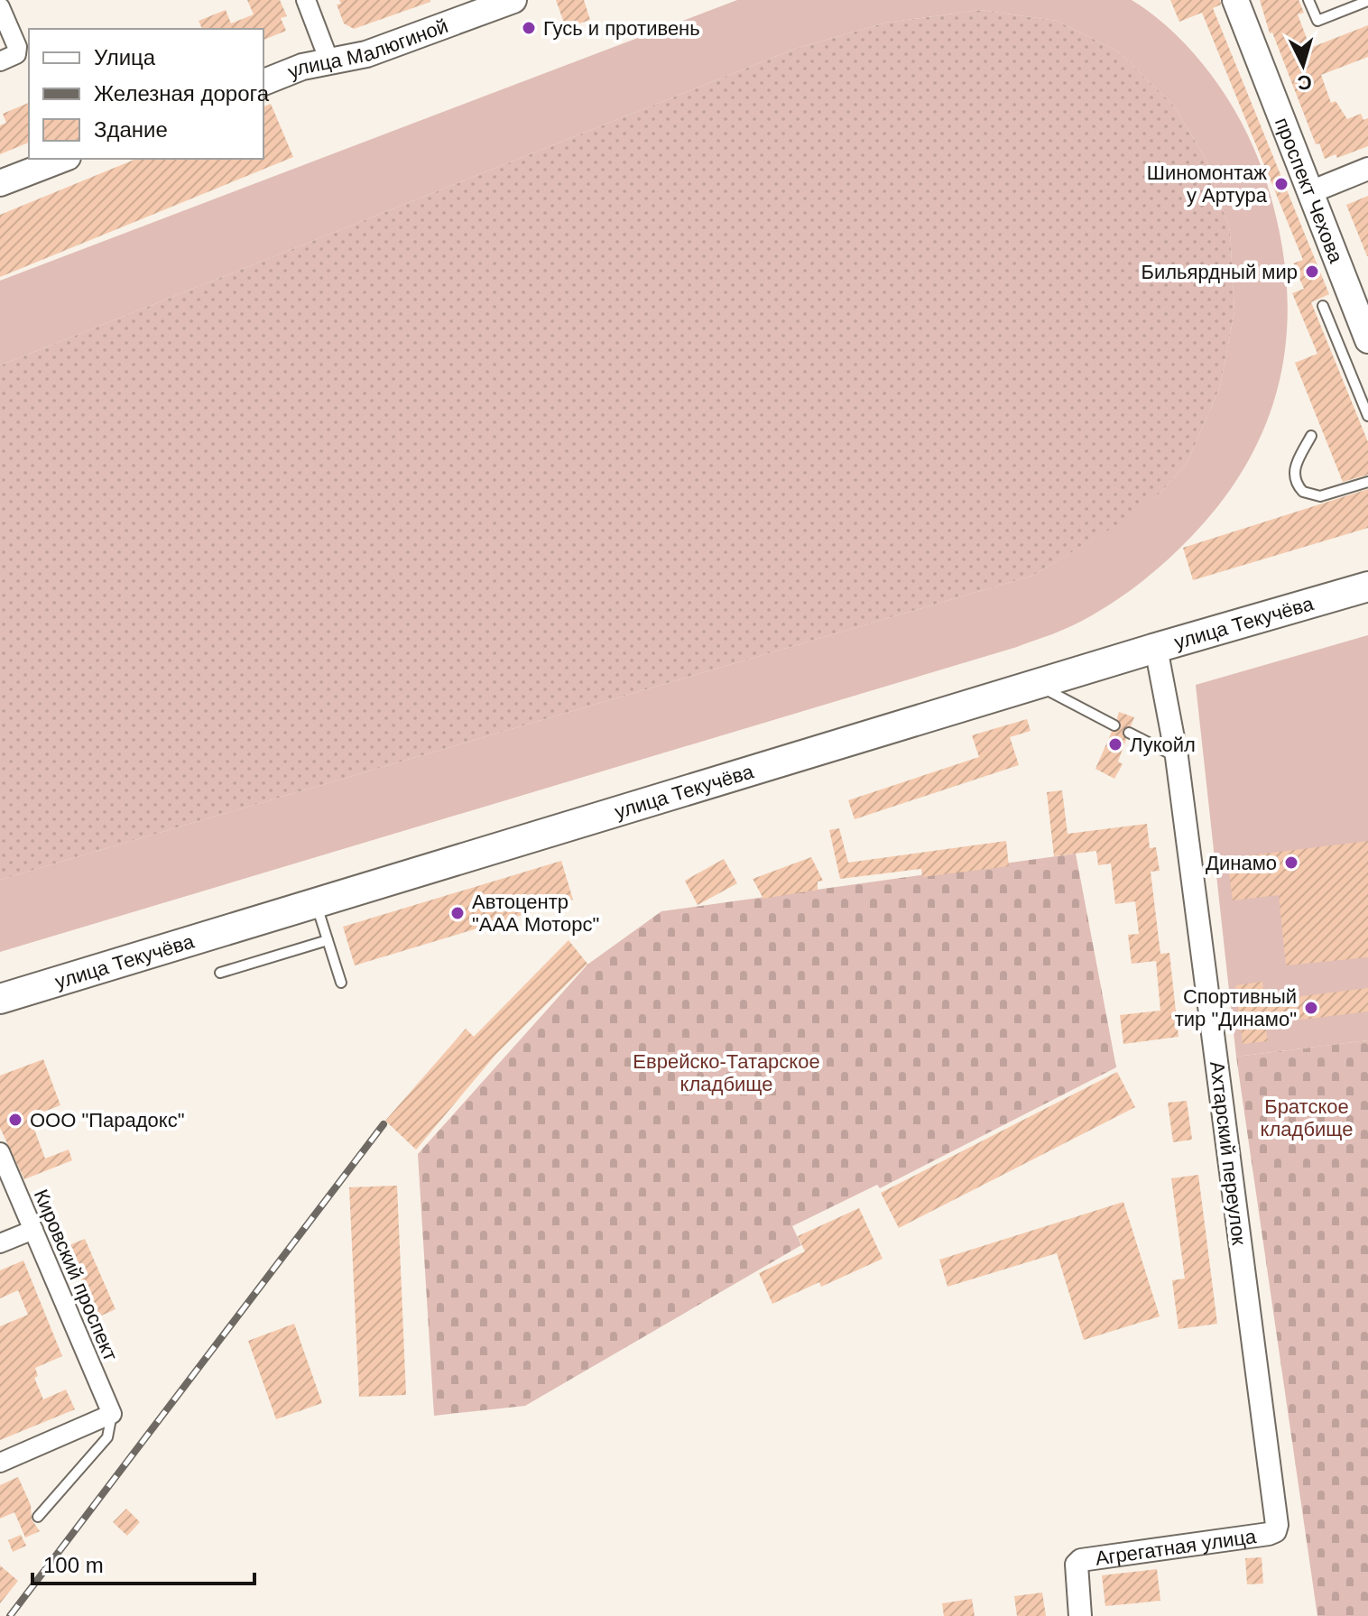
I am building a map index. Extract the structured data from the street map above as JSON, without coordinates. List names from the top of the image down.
{
  "streets": {
    "main road": ["улица Малюгиной", "проспект Чехова", "улица Текучёва"],
    "street": ["Ахтарский переулок", "Кировский проспект", "Агрегатная улица"]
  },
  "crossings": [
    ["улица Текучёва", "Ахтарский переулок"],
    ["Ахтарский переулок", "Агрегатная улица"]
  ],
  "parks": ["Еврейско-Татарское кладбище", "Братское кладбище"],
  "places": [
    "Гусь и противень",
    "Шиномонтаж у Артура",
    "Бильярдный мир",
    "Лукойл",
    "Динамо",
    "Автоцентр \"ААА Моторс\"",
    "Спортивный тир \"Динамо\"",
    "ООО \"Парадокс\""
  ],
  "legend": ["Улица", "Железная дорога", "Здание"],
  "scale_bar": "100 m",
  "north": "bottom"
}
